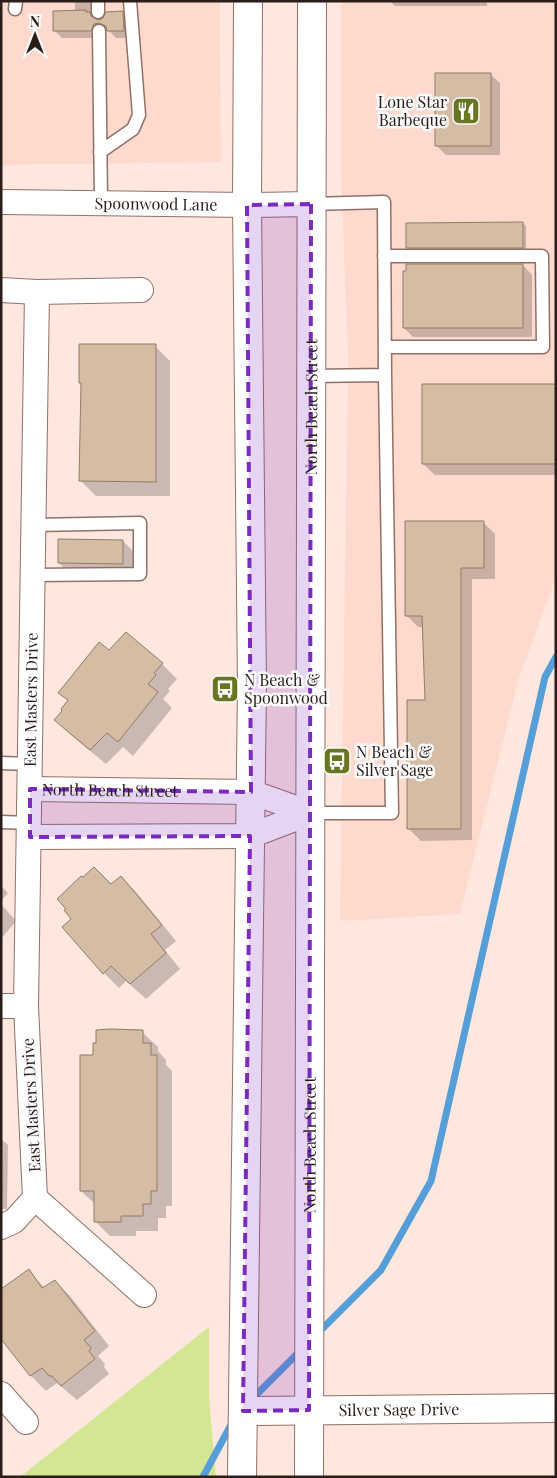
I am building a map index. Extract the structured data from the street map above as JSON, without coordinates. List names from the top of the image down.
{
  "streets": {
    "main road": ["North Beach Street", "Silver Sage Drive"],
    "street": ["Spoonwood Lane", "East Masters Drive"]
  },
  "crossings": [
    ["Spoonwood Lane", "North Beach Street"],
    ["North Beach Street", "East Masters Drive"],
    ["North Beach Street", "Silver Sage Drive"]
  ],
  "places": {
    "restaurant": ["Lone Star Barbeque"],
    "bus stop": ["N Beach & Spoonwood", "N Beach & Silver Sage"]
  },
  "north": "top"
}
